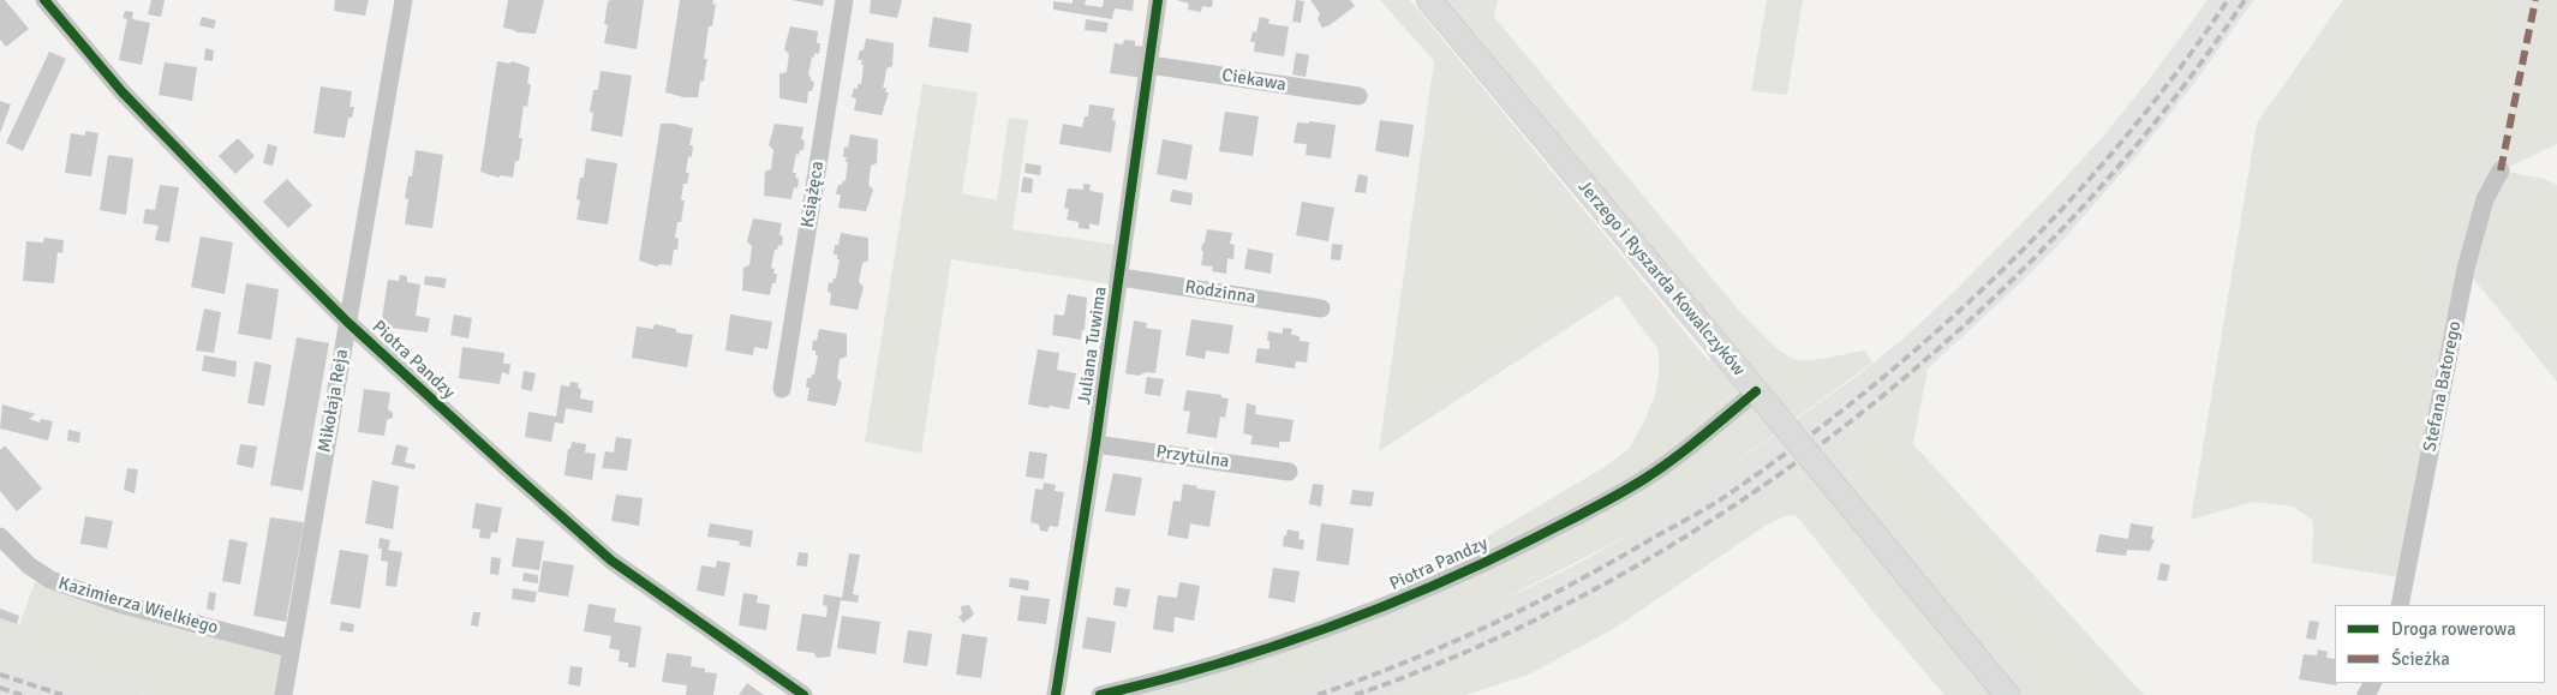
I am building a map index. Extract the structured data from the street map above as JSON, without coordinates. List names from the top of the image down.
{
  "streets": {
    "main road": ["Jerzego i Ryszarda Kowalczyków"],
    "street": [
      "Ciekawa",
      "Książęca",
      "Rodzinna",
      "Juliana Tuwima",
      "Piotra Pandzy",
      "Stefana Batorego",
      "Mikołaja Reja",
      "Przytulna",
      "Kazimierza Wielkiego"
    ]
  },
  "crossings": [
    ["Ciekawa", "Juliana Tuwima"],
    ["Jerzego i Ryszarda Kowalczyków", "Piotra Pandzy"],
    ["Rodzinna", "Juliana Tuwima"],
    ["Juliana Tuwima", "Przytulna"],
    ["Piotra Pandzy", "Mikołaja Reja"],
    ["Mikołaja Reja", "Kazimierza Wielkiego"]
  ],
  "legend": ["Droga rowerowa", "Ścieżka"]
}
